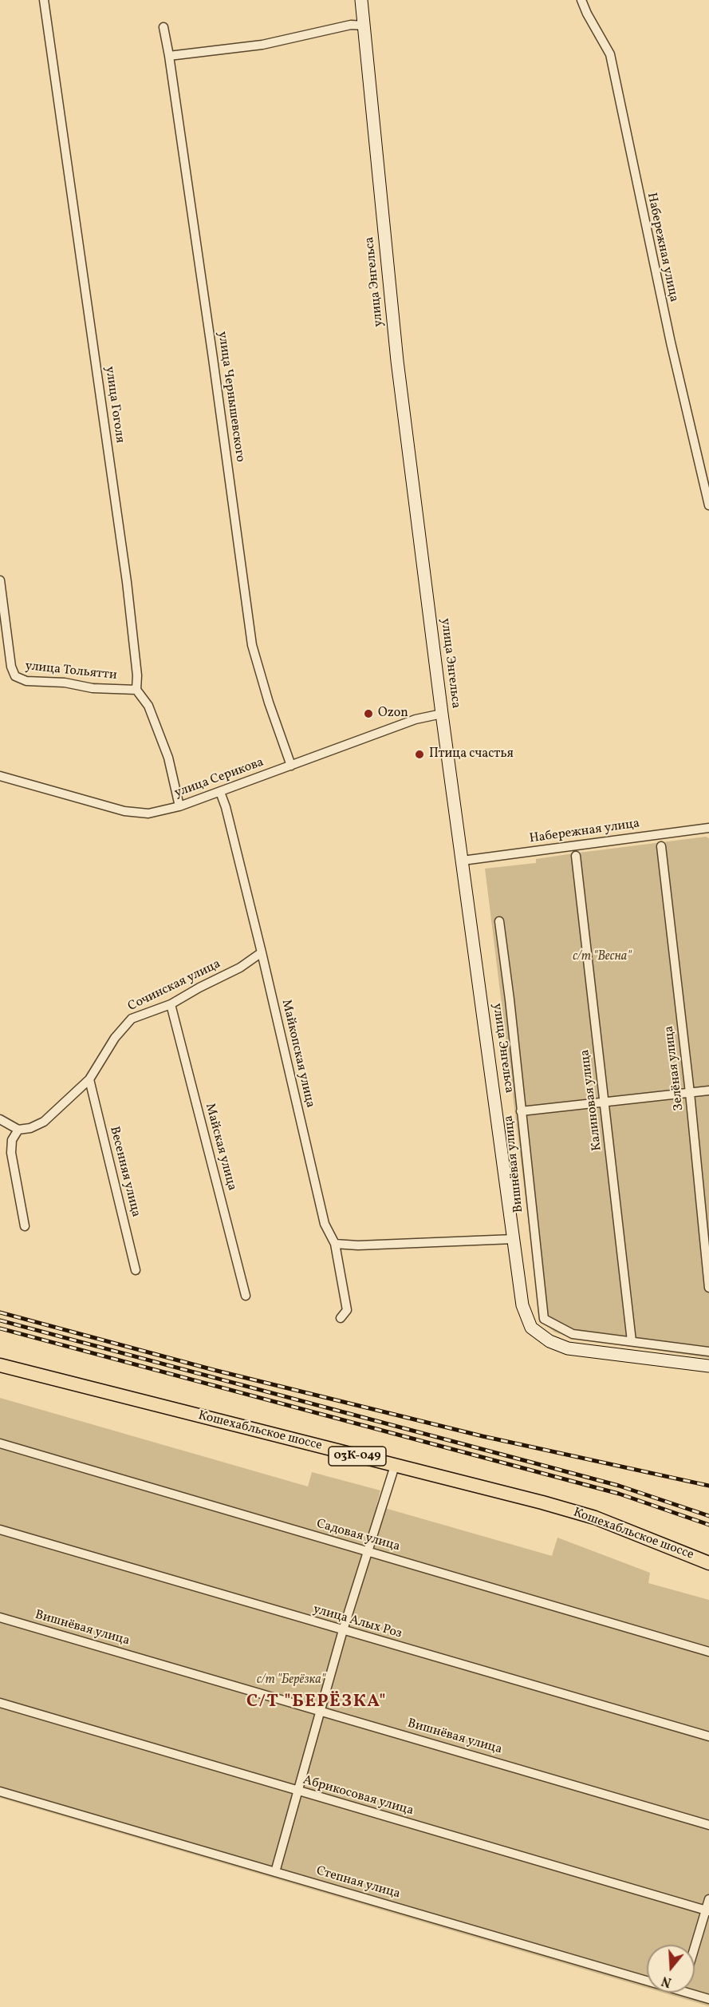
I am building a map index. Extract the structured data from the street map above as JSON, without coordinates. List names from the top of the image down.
{
  "streets": {
    "main road": ["Кошехабльское шоссе", "03К-049"],
    "street": [
      "Набережная улица",
      "улица Энгельса",
      "улица Чернышевского",
      "улица Гоголя",
      "улица Тольятти",
      "улица Серикова",
      "Сочинская улица",
      "Майкопская улица",
      "Зелёная улица",
      "Калиновая улица",
      "Майская улица",
      "Вишнёвая улица",
      "Весенняя улица",
      "Садовая улица",
      "улица Алых Роз",
      "Абрикосовая улица",
      "Степная улица"
    ]
  },
  "crossings": [
    ["Набережная улица", "улица Энгельса"],
    ["улица Энгельса", "улица Серикова"],
    ["улица Чернышевского", "улица Серикова"],
    ["улица Гоголя", "улица Тольятти"],
    ["улица Серикова", "Майкопская улица"],
    ["Сочинская улица", "Майкопская улица"],
    ["Сочинская улица", "Майская улица"],
    ["Сочинская улица", "Весенняя улица"],
    ["Калиновая улица", "Вишнёвая улица"]
  ],
  "districts": ["С/Т \"БЕРЁЗКА\""],
  "parks": ["с/т \"Весна\"", "с/т \"Берёзка\""],
  "places": ["Ozon", "Птица счастья"],
  "north": "bottom"
}
